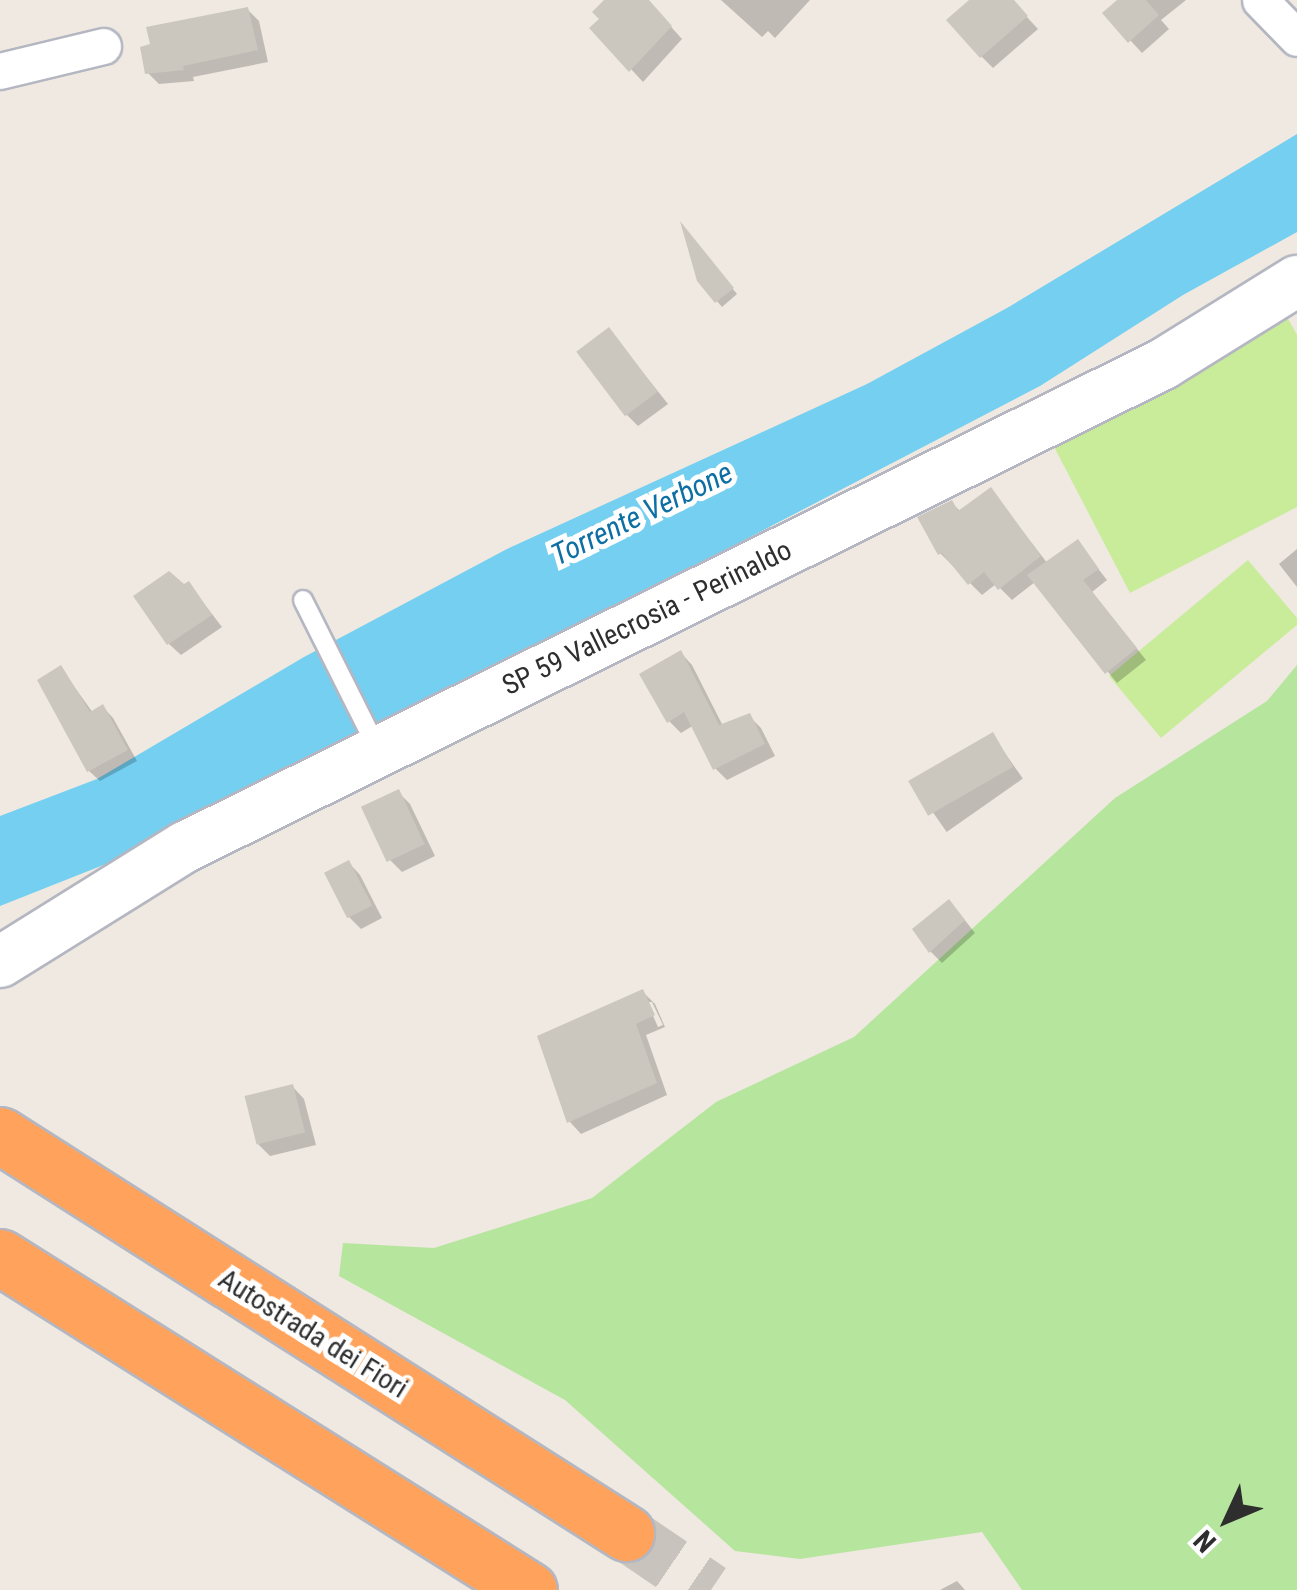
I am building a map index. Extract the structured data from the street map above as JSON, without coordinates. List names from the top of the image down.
{
  "streets": {
    "highway": ["Autostrada dei Fiori"],
    "main road": ["SP 59 Vallecrosia - Perinaldo"]
  },
  "water": ["Torrente Verbone"],
  "north": "bottom left"
}
